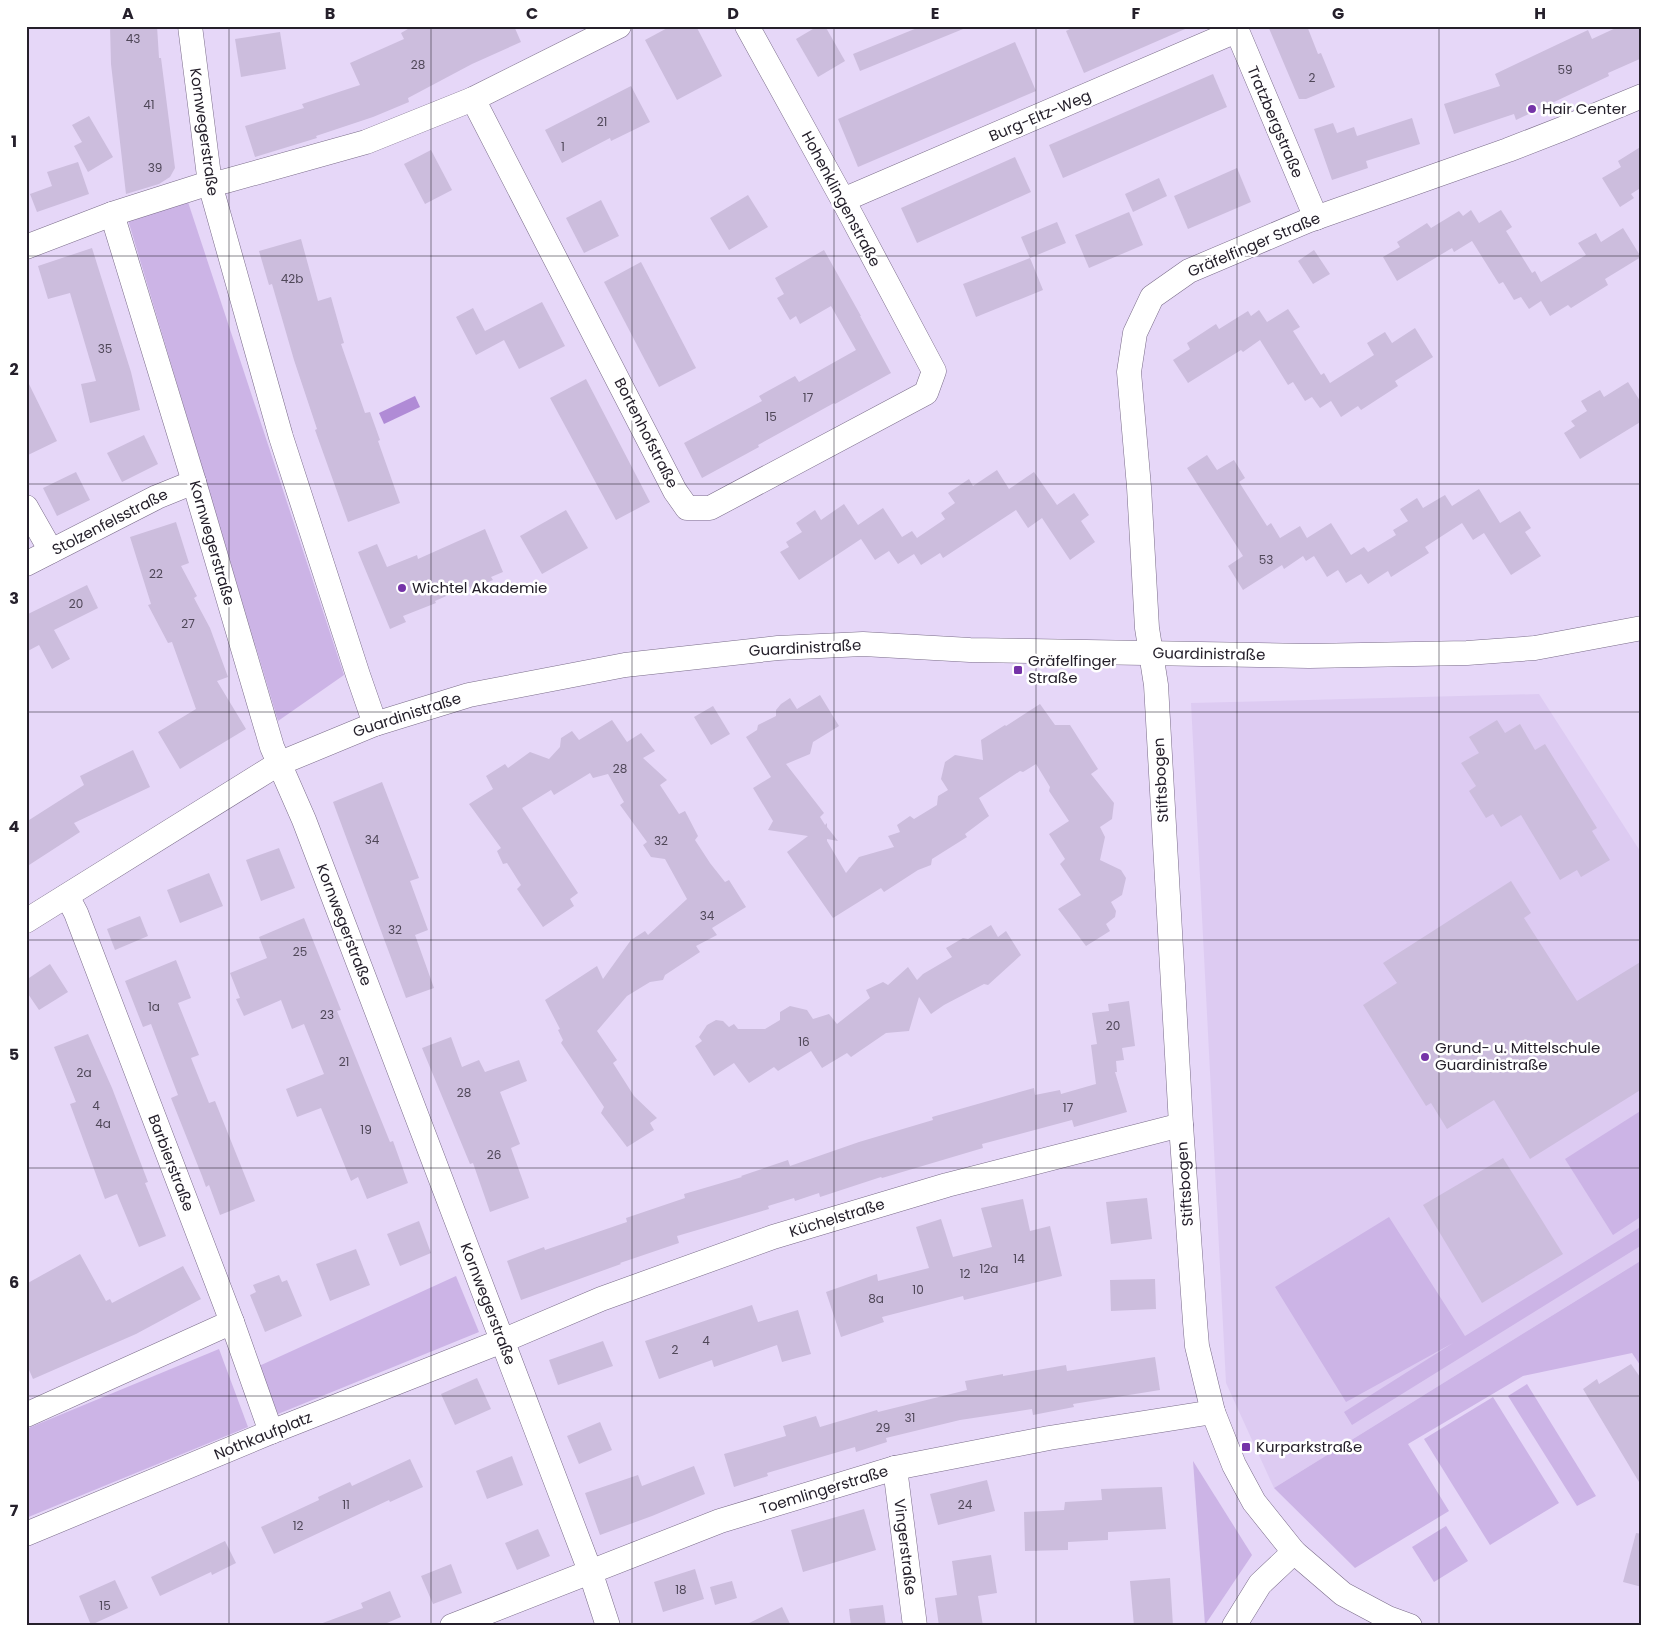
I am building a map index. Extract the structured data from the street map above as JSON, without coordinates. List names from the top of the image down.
{
  "streets": {
    "street": [
      "Burg-Eltz-Weg",
      "Tratzbergstraße",
      "Kornwegerstraße",
      "Hohenklingenstraße",
      "Gräfelfinger Straße",
      "Bortenhofstraße",
      "Stolzenfelsstraße",
      "Guardinistraße",
      "Stiftsbogen",
      "Barbierstraße",
      "Küchelstraße",
      "Nothkaufplatz",
      "Toemlingerstraße",
      "Vingerstraße"
    ]
  },
  "crossings": [
    ["Burg-Eltz-Weg", "Tratzbergstraße"],
    ["Burg-Eltz-Weg", "Hohenklingenstraße"],
    ["Tratzbergstraße", "Gräfelfinger Straße"],
    ["Kornwegerstraße", "Stolzenfelsstraße"],
    ["Kornwegerstraße", "Guardinistraße"],
    ["Kornwegerstraße", "Küchelstraße"],
    ["Kornwegerstraße", "Nothkaufplatz"],
    ["Kornwegerstraße", "Toemlingerstraße"],
    ["Hohenklingenstraße", "Bortenhofstraße"],
    ["Gräfelfinger Straße", "Guardinistraße"],
    ["Gräfelfinger Straße", "Stiftsbogen"],
    ["Guardinistraße", "Stiftsbogen"],
    ["Guardinistraße", "Barbierstraße"],
    ["Stiftsbogen", "Küchelstraße"],
    ["Stiftsbogen", "Toemlingerstraße"],
    ["Barbierstraße", "Nothkaufplatz"],
    ["Küchelstraße", "Nothkaufplatz"],
    ["Toemlingerstraße", "Vingerstraße"]
  ],
  "places": {
    "other": ["Hair Center", "Wichtel Akademie", "Grund- u. Mittelschule Guardinistraße"],
    "transit": ["Gräfelfinger Straße", "Kurparkstraße"]
  },
  "house_numbers": [
    "43",
    "28",
    "59",
    "2",
    "41",
    "21",
    "1",
    "39",
    "42b",
    "35",
    "17",
    "15",
    "53",
    "22",
    "20",
    "27",
    "28",
    "34",
    "32",
    "34",
    "32",
    "25",
    "1a",
    "23",
    "20",
    "16",
    "21",
    "2a",
    "28",
    "4",
    "17",
    "4a",
    "19",
    "26",
    "14",
    "12a",
    "12",
    "10",
    "8a",
    "4",
    "2",
    "31",
    "29",
    "11",
    "24",
    "12",
    "18",
    "15"
  ],
  "grid": {
    "columns": [
      "A",
      "B",
      "C",
      "D",
      "E",
      "F",
      "G",
      "H"
    ],
    "rows": [
      "1",
      "2",
      "3",
      "4",
      "5",
      "6",
      "7"
    ]
  }
}
